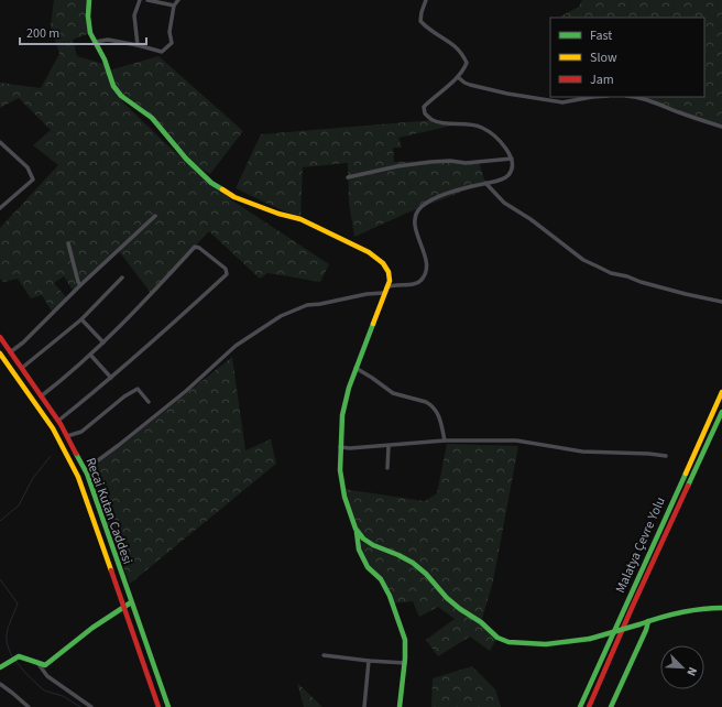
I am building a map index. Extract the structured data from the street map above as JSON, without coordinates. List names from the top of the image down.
{
  "streets": {
    "main road": ["Recai Kutan Caddesi", "Malatya Çevre Yolu"]
  },
  "legend": ["Fast", "Slow", "Jam"],
  "scale_bar": "200 m",
  "north": "bottom right"
}
